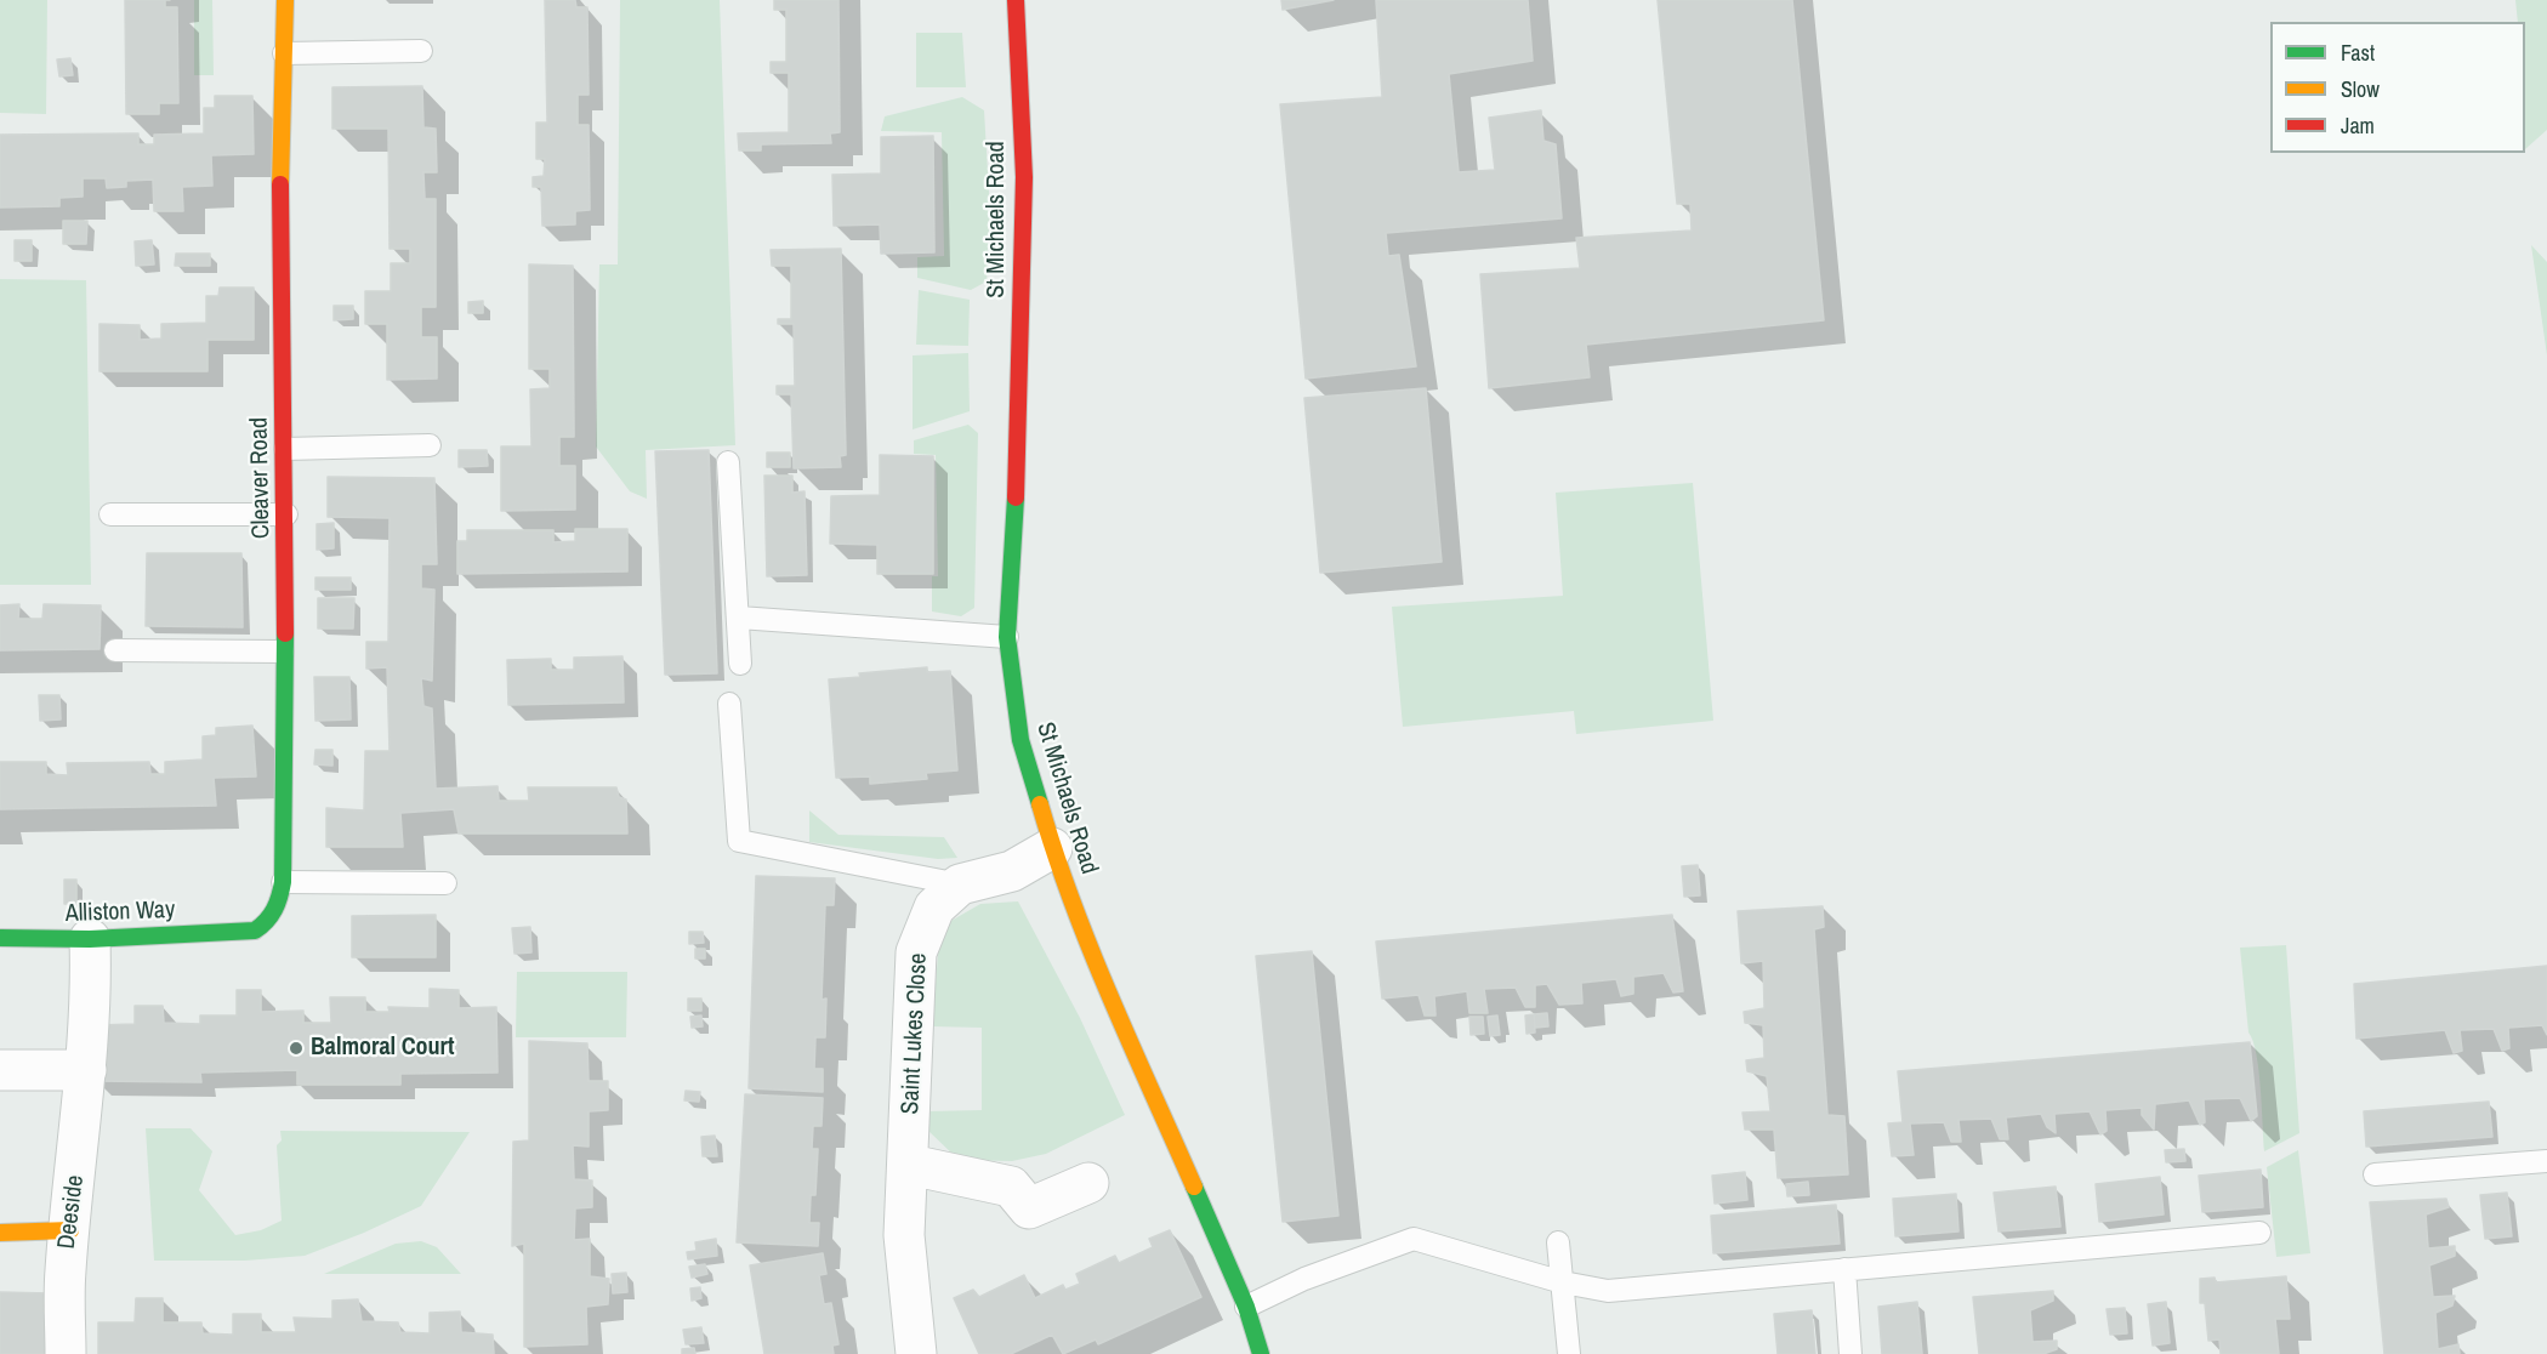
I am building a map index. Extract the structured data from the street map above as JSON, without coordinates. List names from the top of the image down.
{
  "streets": {
    "street": [
      "St Michaels Road",
      "Cleaver Road",
      "Alliston Way",
      "Saint Lukes Close",
      "Deeside"
    ]
  },
  "crossings": [
    ["St Michaels Road", "Saint Lukes Close"],
    ["Cleaver Road", "Alliston Way"],
    ["Alliston Way", "Deeside"]
  ],
  "places": ["Balmoral Court"],
  "legend": ["Fast", "Slow", "Jam"]
}
